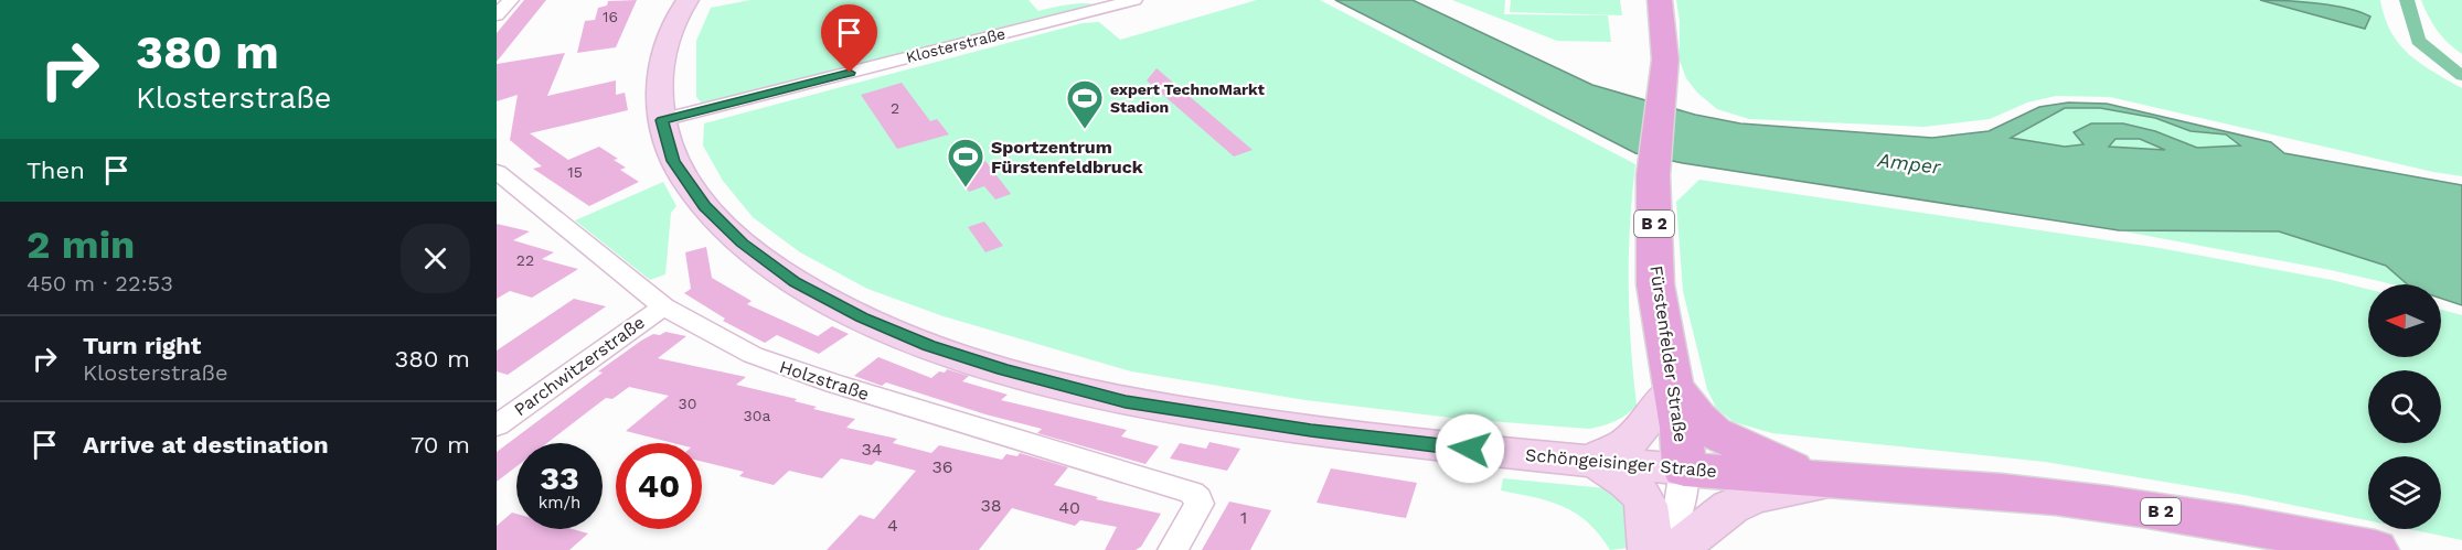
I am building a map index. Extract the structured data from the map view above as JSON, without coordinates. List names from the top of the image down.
{
  "streets": {
    "main road": ["B 2", "Fürstenfelder Straße", "Schöngeisinger Straße"],
    "street": ["Klosterstraße", "Parchwitzerstraße", "Holzstraße"]
  },
  "crossings": [
    ["Klosterstraße", "Schöngeisinger Straße"],
    ["Fürstenfelder Straße", "Schöngeisinger Straße"],
    ["Parchwitzerstraße", "Holzstraße"]
  ],
  "water": ["Amper"],
  "places": {
    "sports": ["expert TechnoMarkt Stadion", "Sportzentrum Fürstenfeldbruck"]
  },
  "house_numbers": [
    "16",
    "2",
    "15",
    "22",
    "30",
    "30a",
    "34",
    "36",
    "38",
    "40",
    "1",
    "4"
  ],
  "north": "left",
  "page": {
    "turn": ["380 m", "Klosterstraße"],
    "then": "Then",
    "heading": ["2 min", "450 m · 22:53"],
    "list": [
      {
        "name": "Turn right",
        "note": "Klosterstraße",
        "value": "380 m"
      },
      {
        "name": "Arrive at destination",
        "value": "70 m"
      }
    ],
    "speed": "33 km/h",
    "limit": "40"
  }
}
